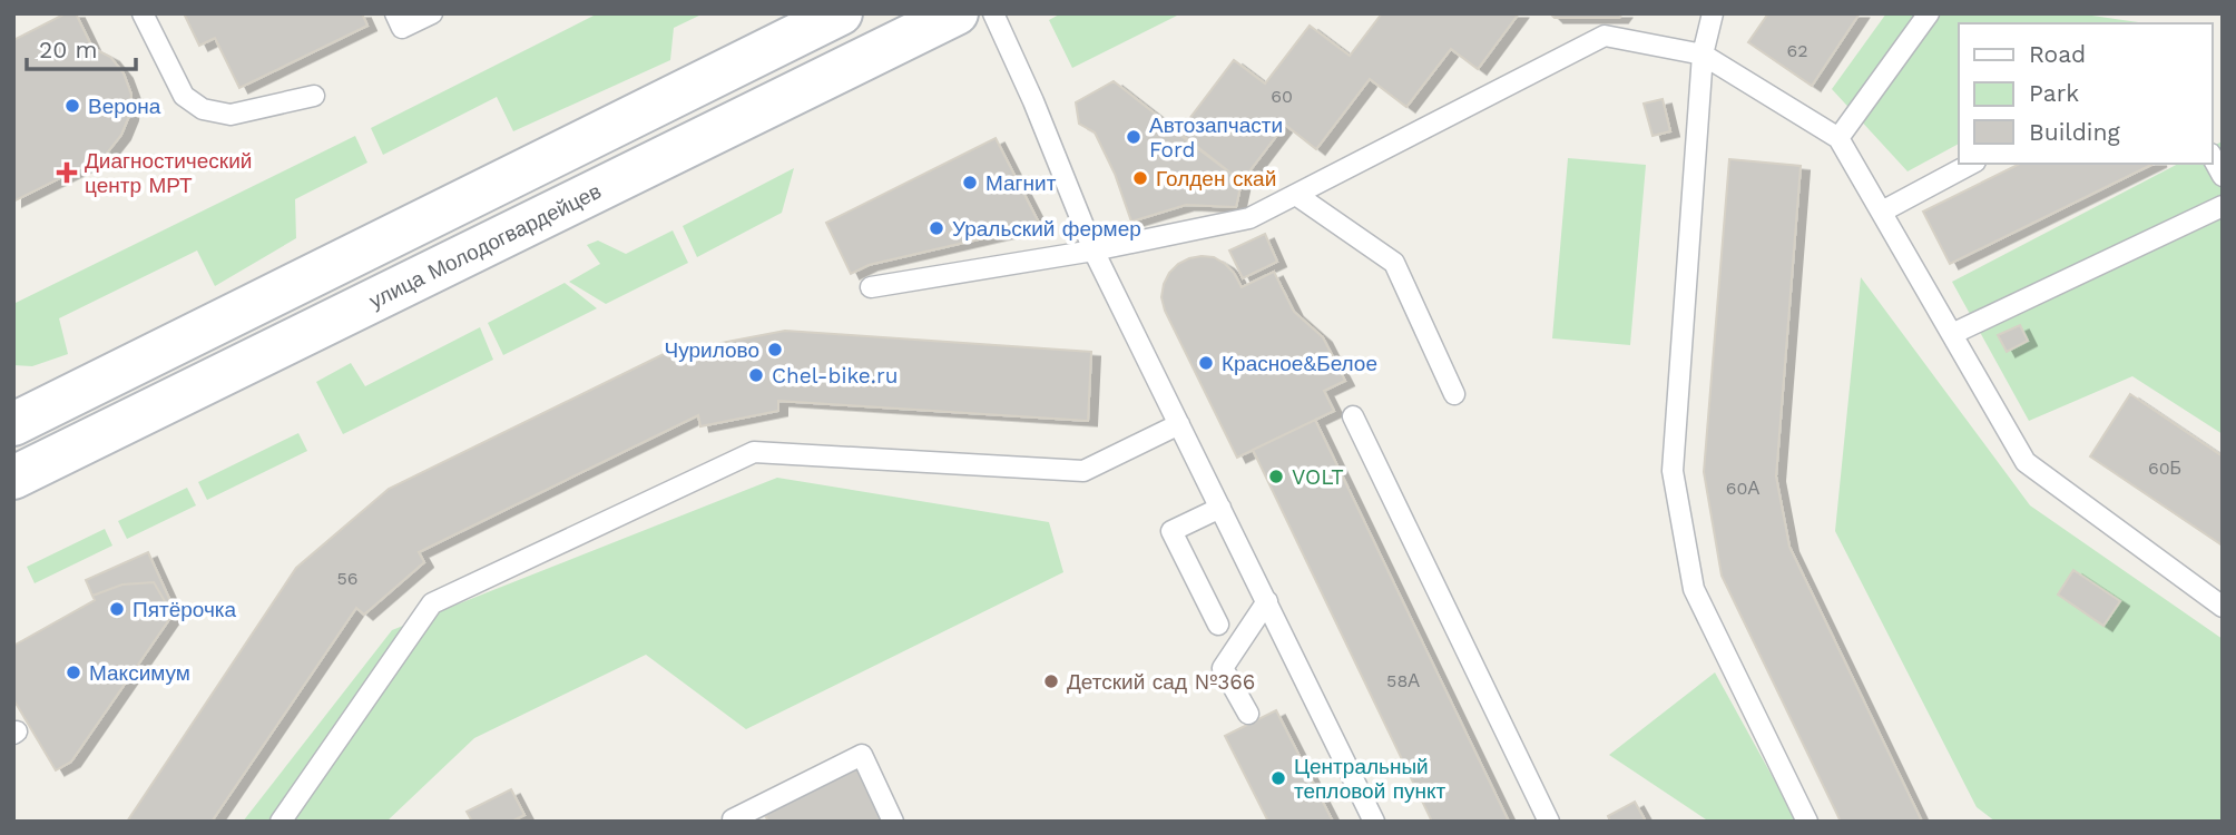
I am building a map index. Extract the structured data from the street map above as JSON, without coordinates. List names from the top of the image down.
{
  "streets": {
    "main road": ["улица Молодогвардейцев"]
  },
  "places": {
    "other": [
      "Верона",
      "Автозапчасти Ford",
      "Голден скай",
      "Магнит",
      "Уральский фермер",
      "Чурилово",
      "Красное&Белое",
      "Chel-bike.ru",
      "VOLT",
      "Пятёрочка",
      "Максимум",
      "Детский сад №366",
      "Центральный тепловой пункт"
    ],
    "health": ["Диагностический центр МРТ"]
  },
  "house_numbers": [
    "62",
    "60",
    "60Б",
    "60А",
    "56",
    "58А"
  ],
  "legend": ["Road", "Park", "Building"],
  "scale_bar": "20 m"
}
